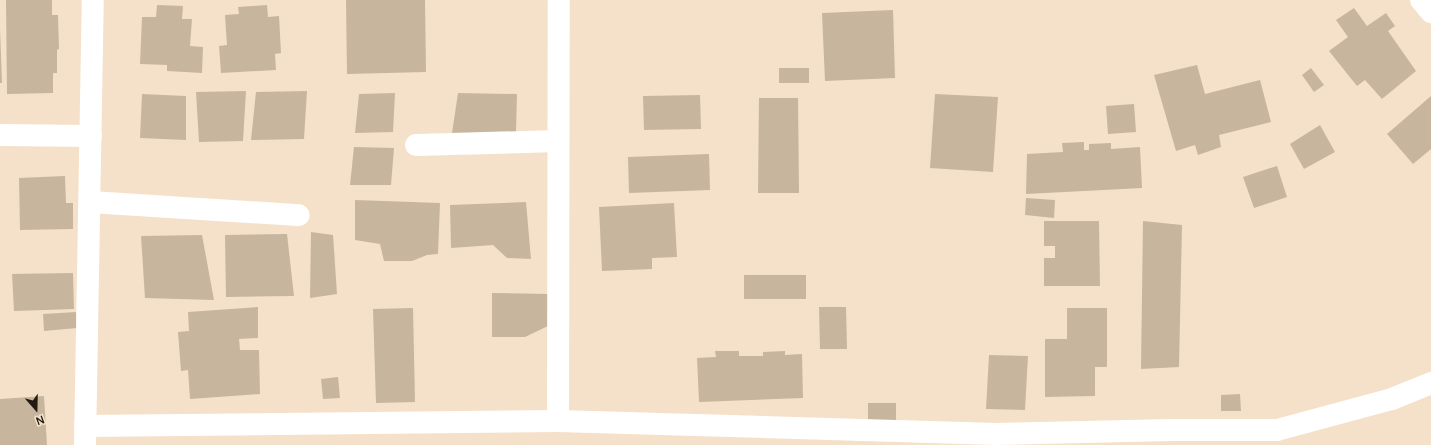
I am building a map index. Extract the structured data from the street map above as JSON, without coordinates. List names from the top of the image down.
{
  "north": "bottom"
}
